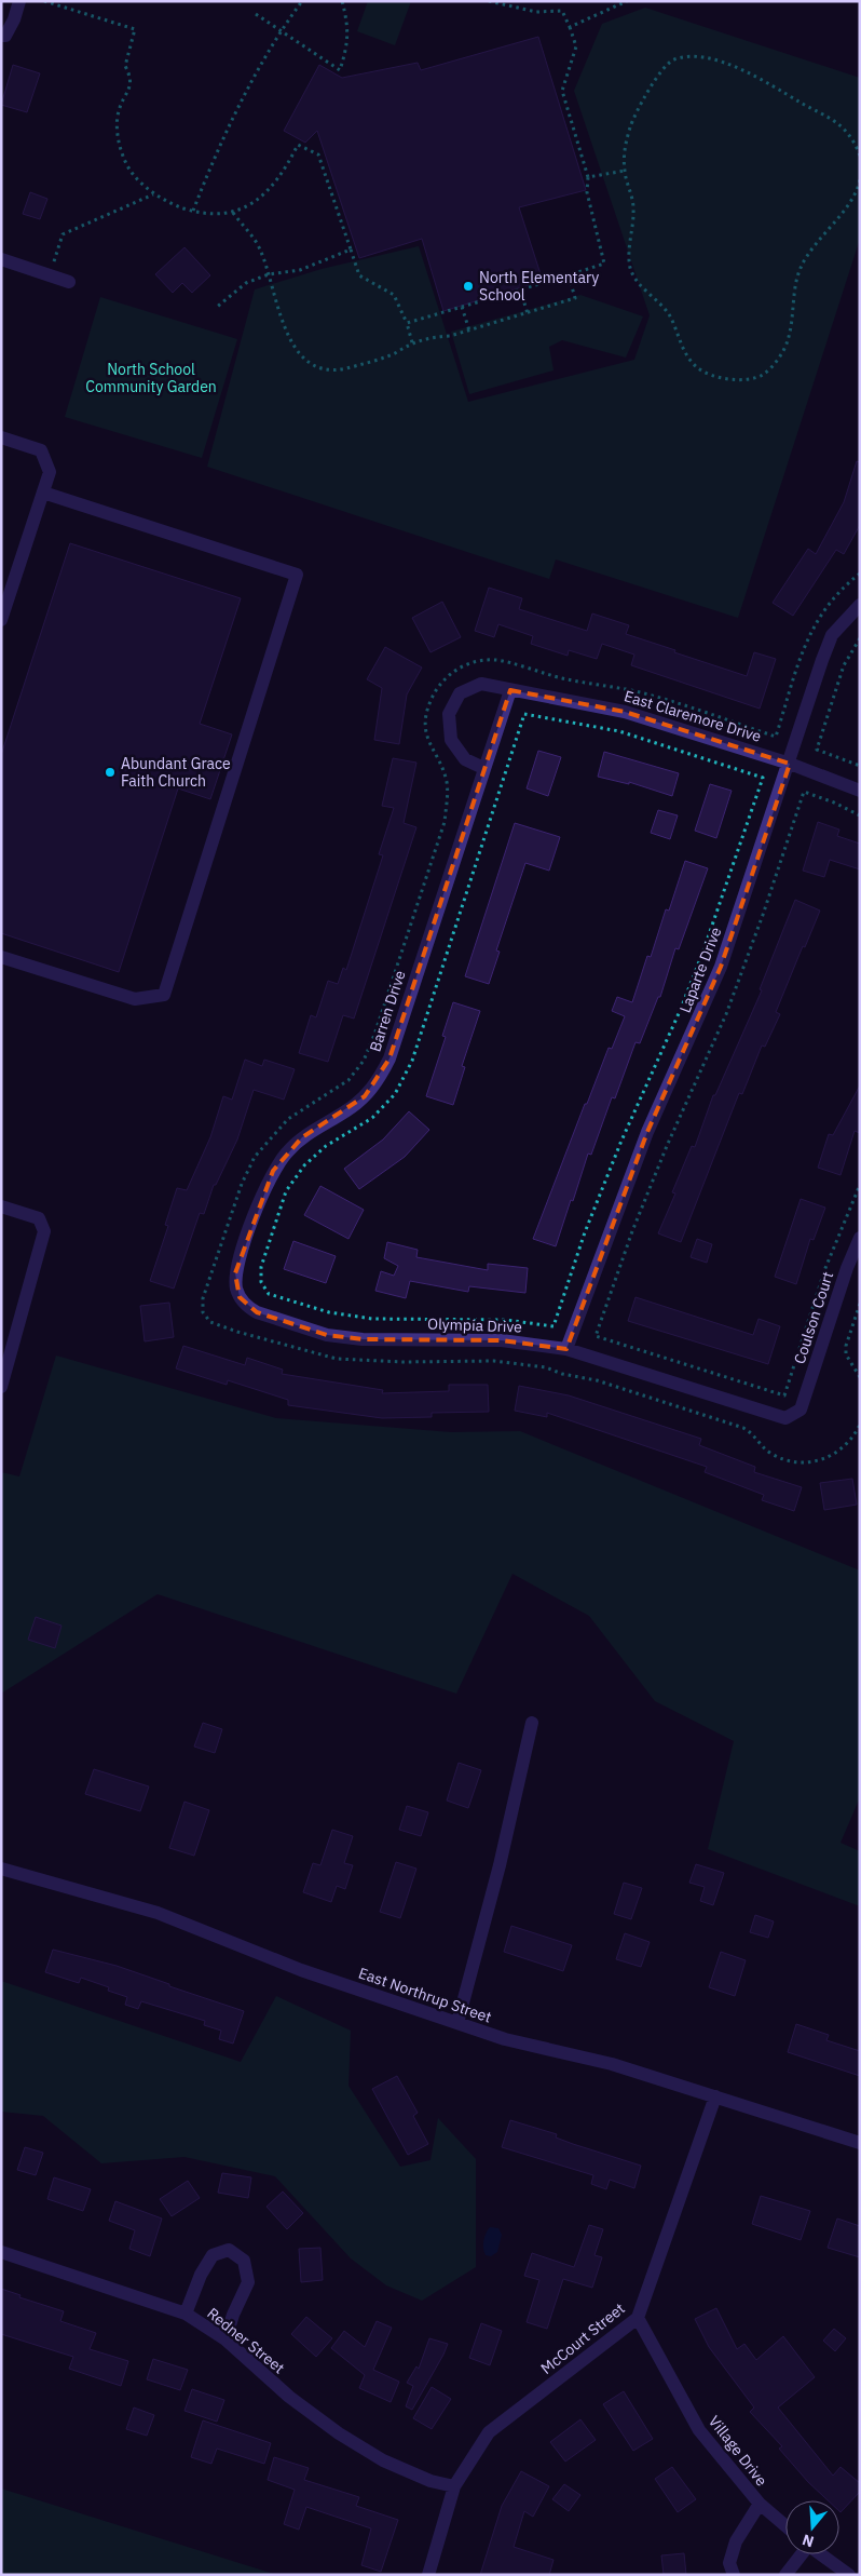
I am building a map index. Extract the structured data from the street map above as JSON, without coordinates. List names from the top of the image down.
{
  "streets": {
    "street": [
      "East Claremore Drive",
      "Laparte Drive",
      "Barren Drive",
      "Coulson Court",
      "Olympia Drive",
      "East Northrup Street",
      "McCourt Street",
      "Redner Street",
      "Village Drive"
    ]
  },
  "crossings": [
    ["East Claremore Drive", "Laparte Drive"],
    ["East Claremore Drive", "Barren Drive"],
    ["Laparte Drive", "Olympia Drive"],
    ["Barren Drive", "Olympia Drive"],
    ["Coulson Court", "Olympia Drive"],
    ["East Northrup Street", "McCourt Street"],
    ["McCourt Street", "Redner Street"],
    ["McCourt Street", "Village Drive"]
  ],
  "parks": ["North School Community Garden"],
  "places": ["North Elementary School", "Abundant Grace Faith Church"],
  "north": "bottom"
}
